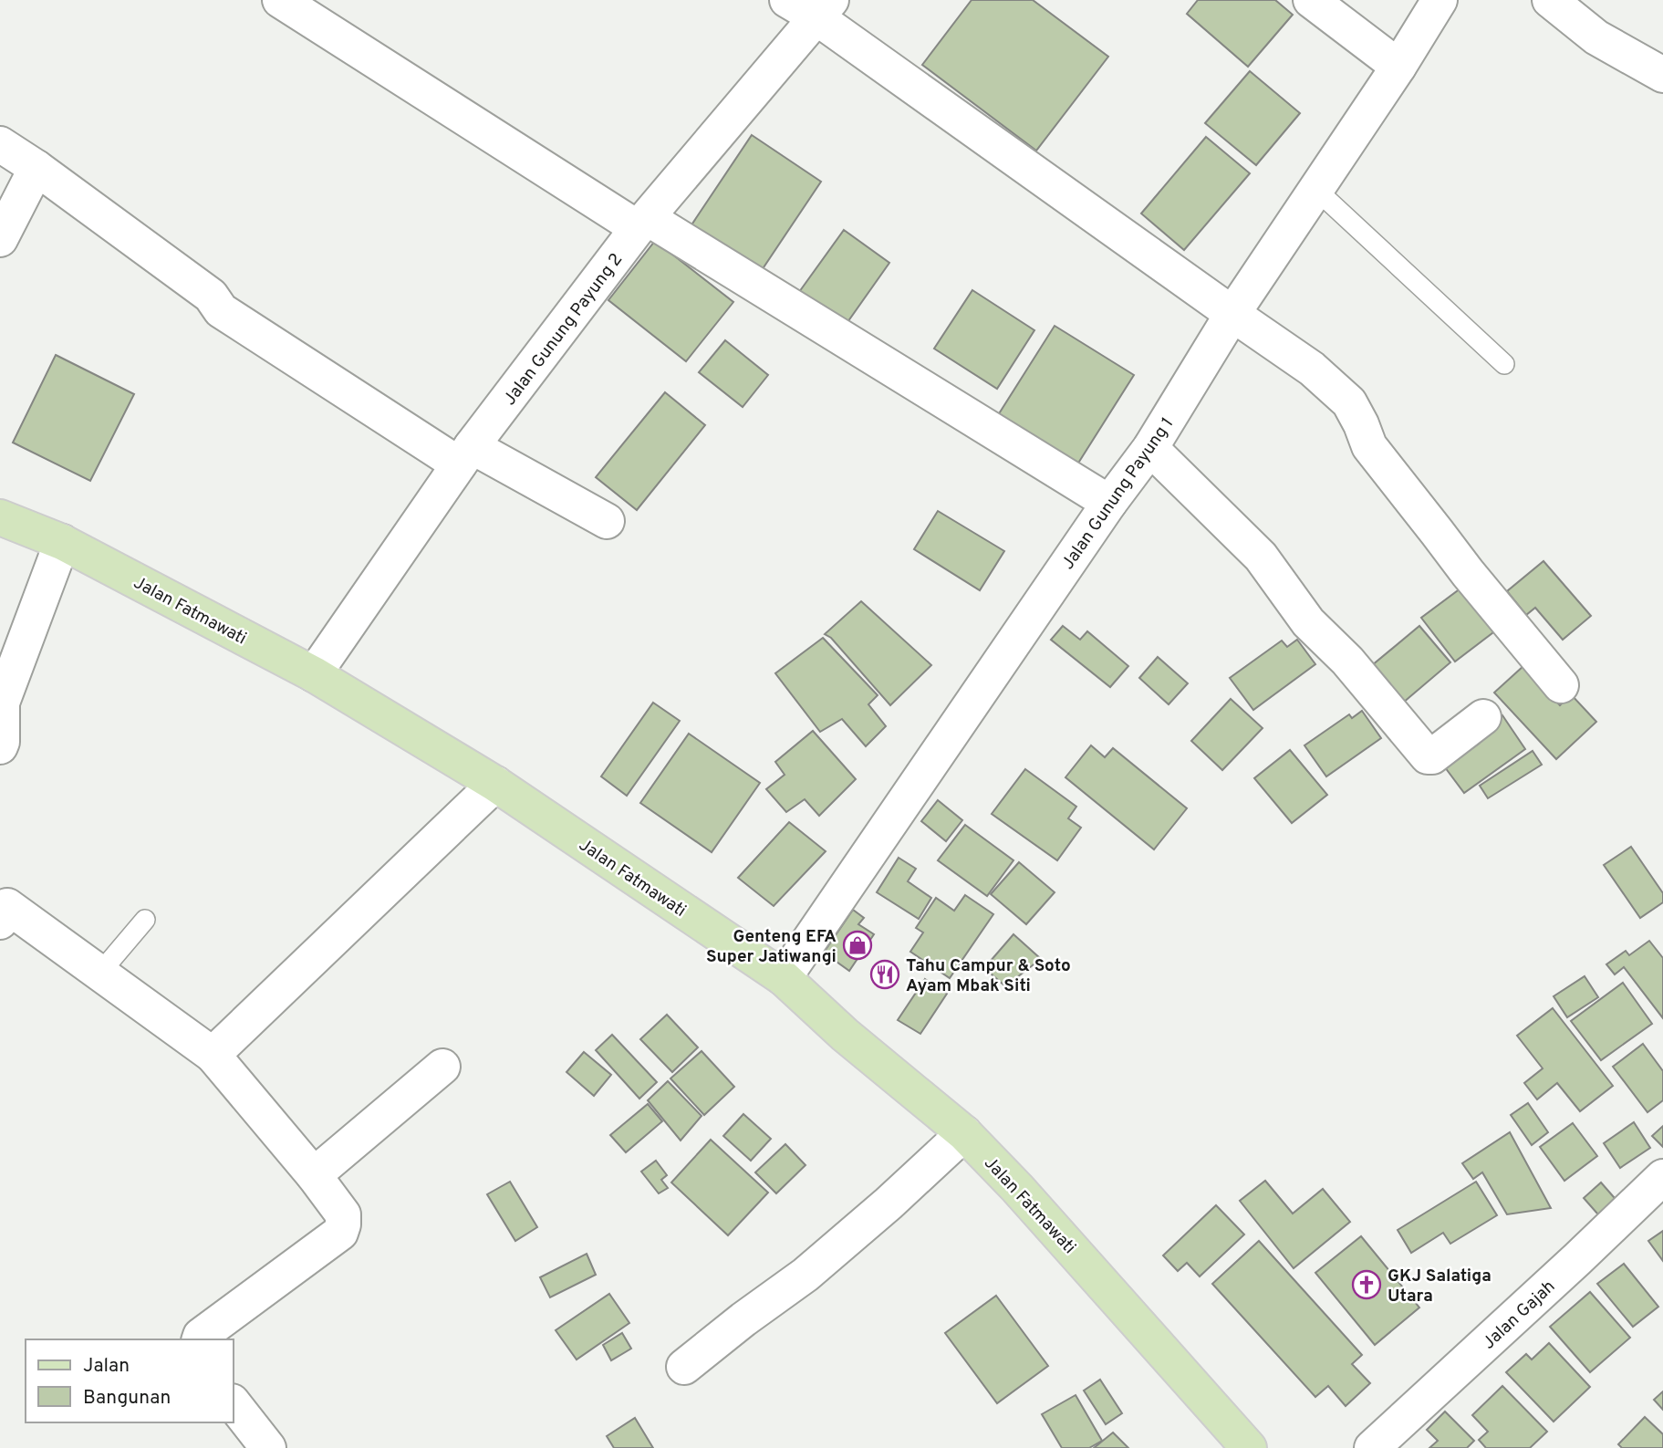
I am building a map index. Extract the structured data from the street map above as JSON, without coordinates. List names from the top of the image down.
{
  "streets": {
    "main road": ["Jalan Fatmawati"],
    "street": ["Jalan Gunung Payung 2", "Jalan Gunung Payung 1", "Jalan Gajah"]
  },
  "crossings": [
    ["Jalan Gunung Payung 2", "Jalan Fatmawati"],
    ["Jalan Gunung Payung 1", "Jalan Fatmawati"]
  ],
  "places": {
    "shop": ["Genteng EFA Super Jatiwangi"],
    "restaurant": ["Tahu Campur & Soto Ayam Mbak Siti"],
    "church": ["GKJ Salatiga Utara"]
  },
  "legend": ["Jalan", "Bangunan"]
}
